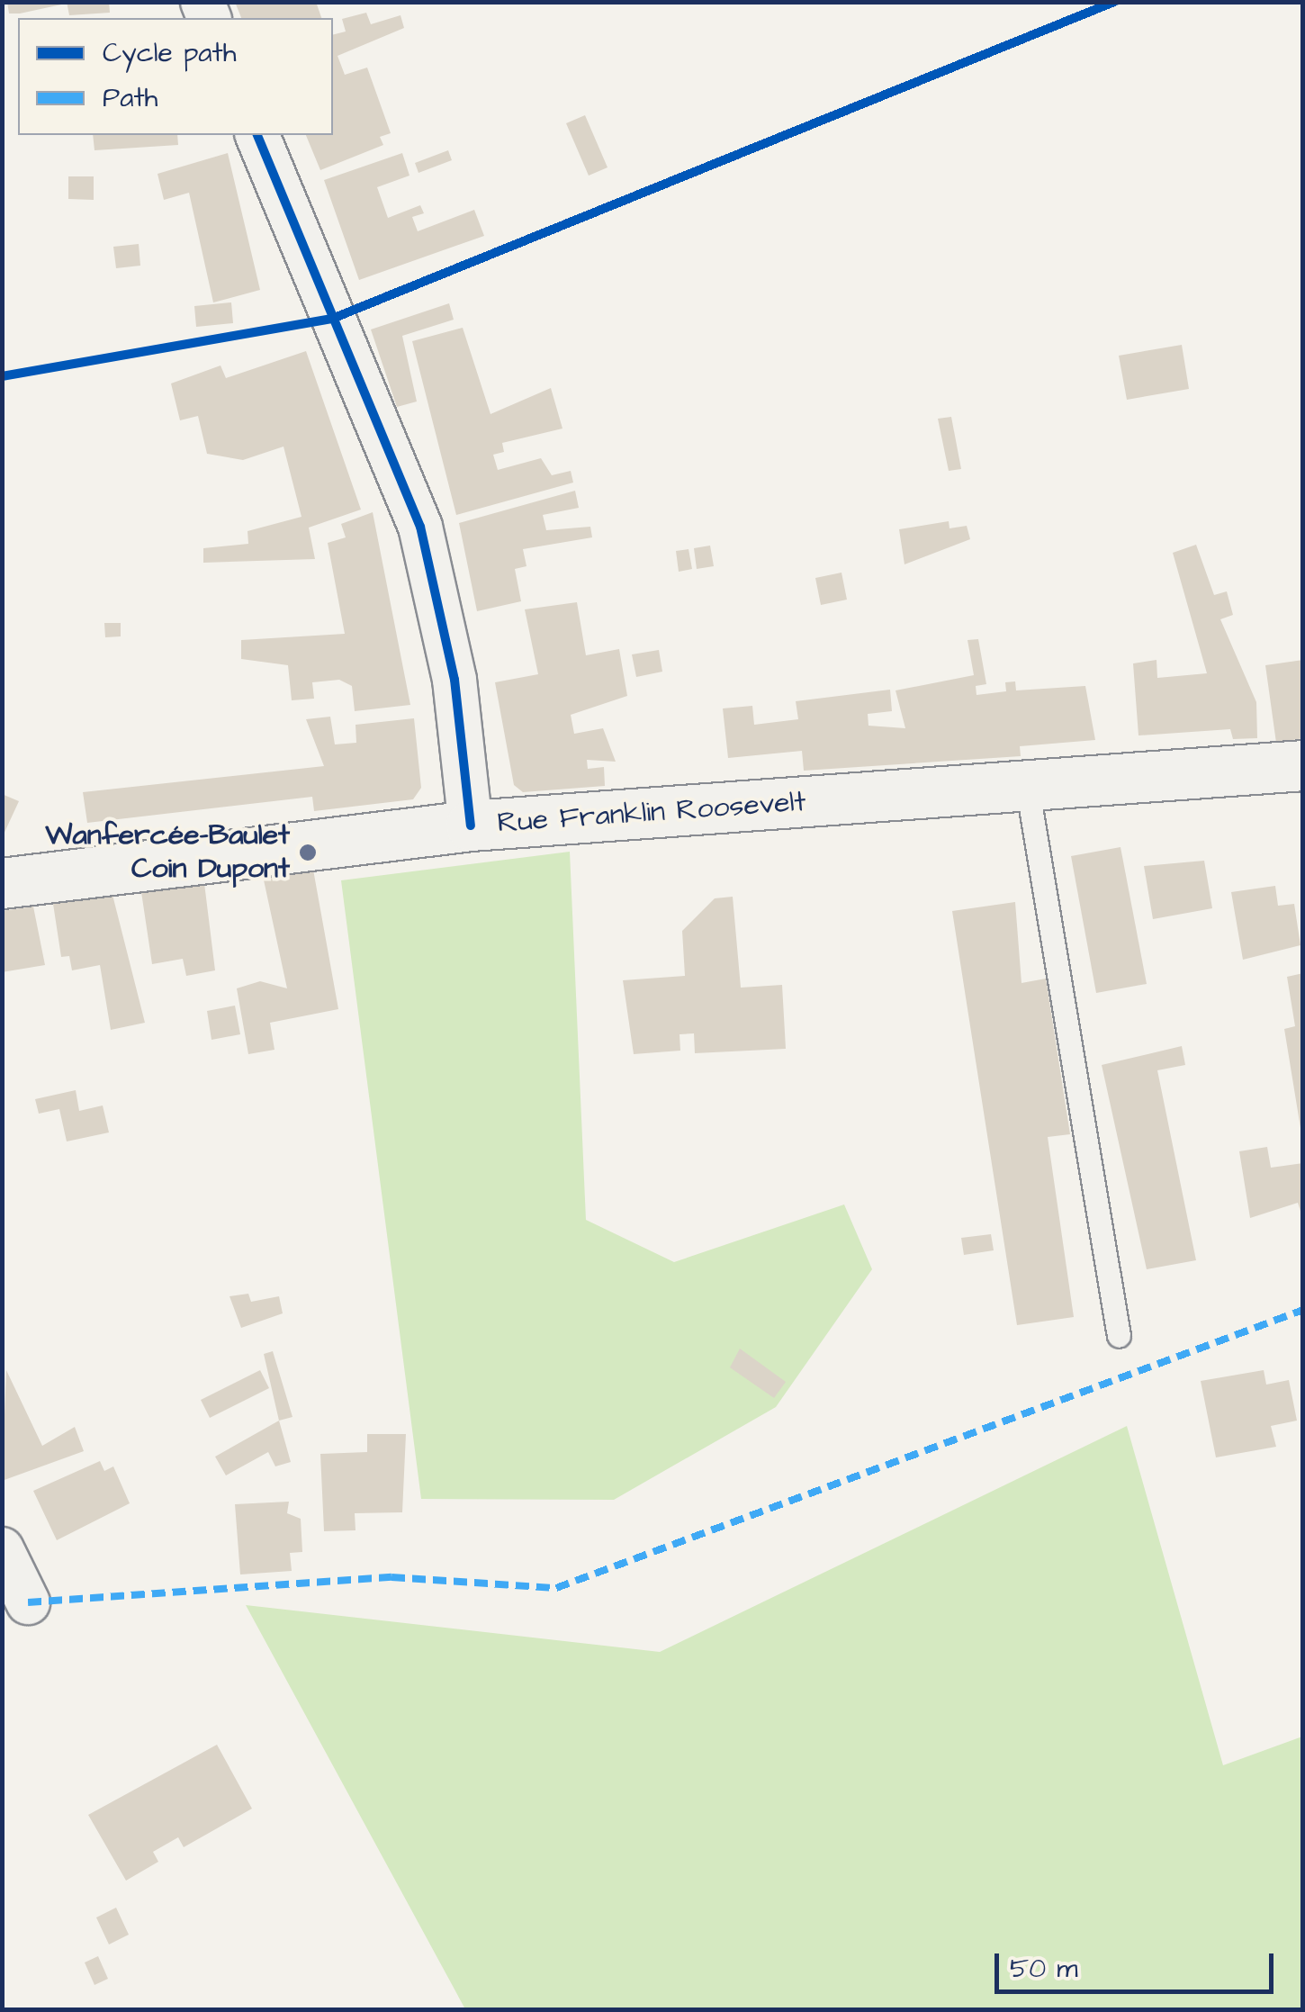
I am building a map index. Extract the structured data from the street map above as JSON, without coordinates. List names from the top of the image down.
{
  "streets": {
    "main road": ["Rue Franklin Roosevelt"]
  },
  "places": ["Wanfercée-Baulet Coin Dupont"],
  "legend": ["Cycle path", "Path"],
  "scale_bar": "50 m"
}
